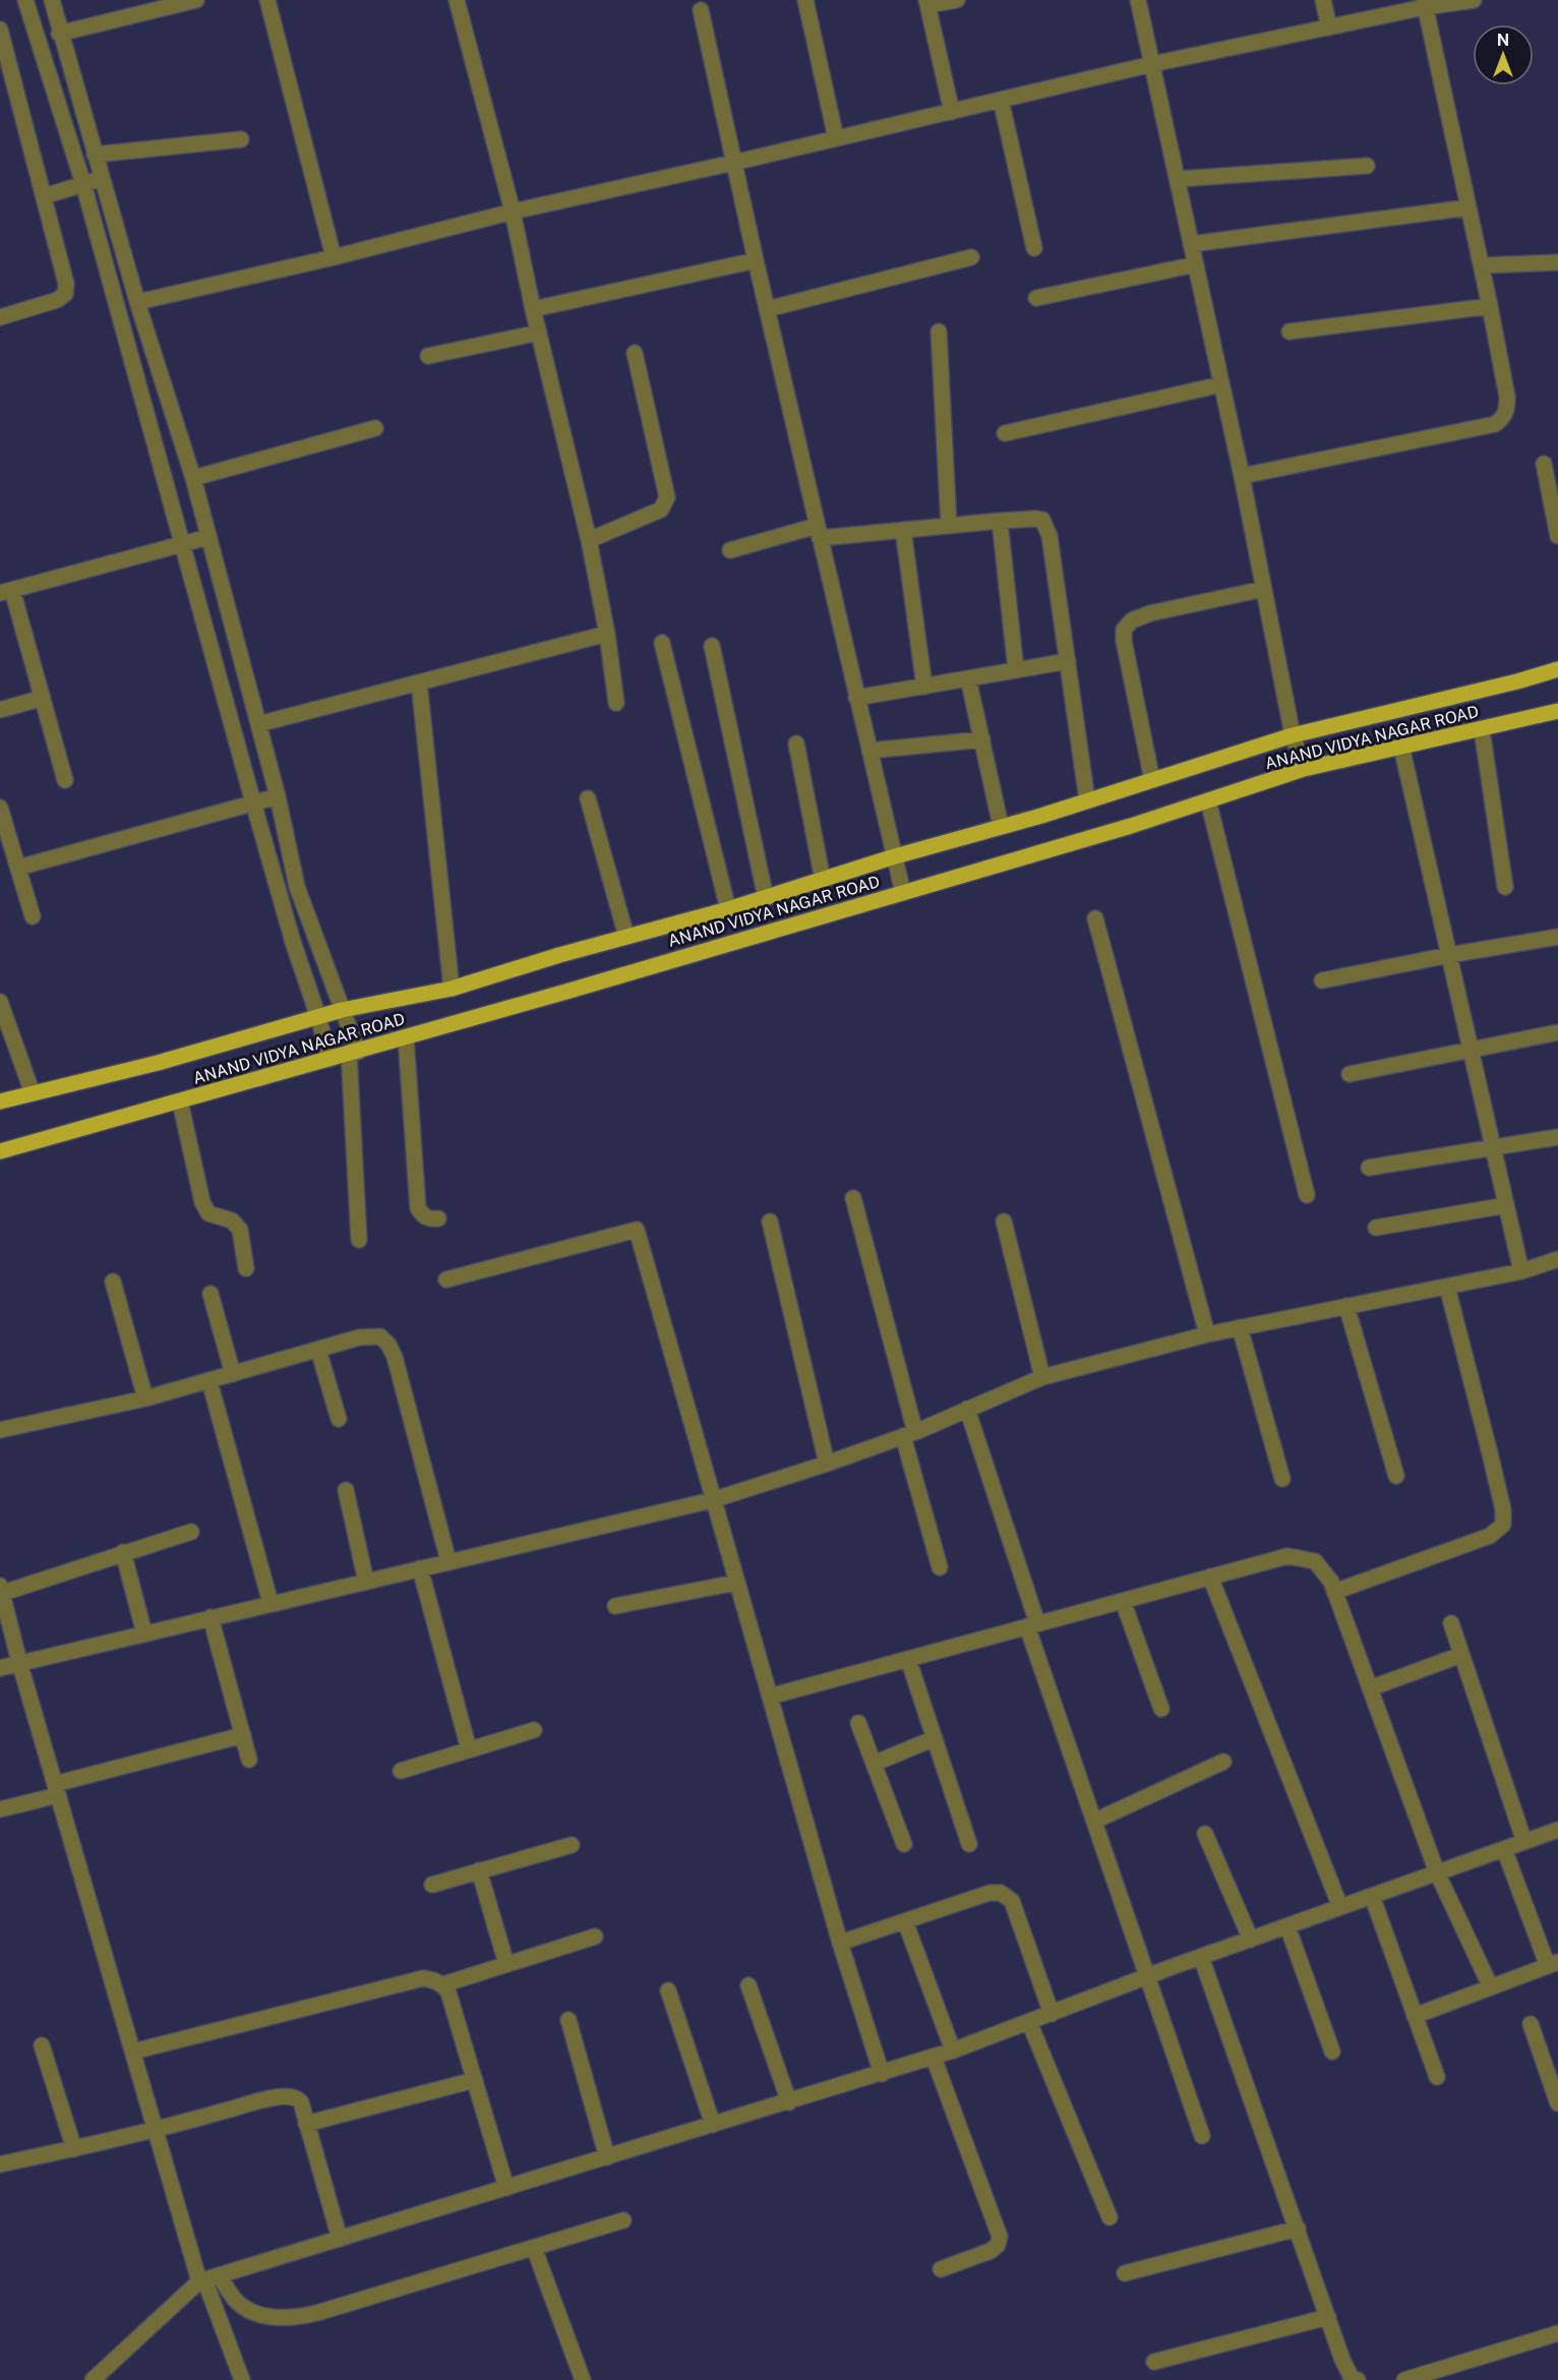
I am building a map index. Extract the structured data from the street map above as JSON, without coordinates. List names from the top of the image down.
{
  "streets": {
    "main road": ["ANAND VIDYA NAGAR ROAD"]
  },
  "north": "top"
}
